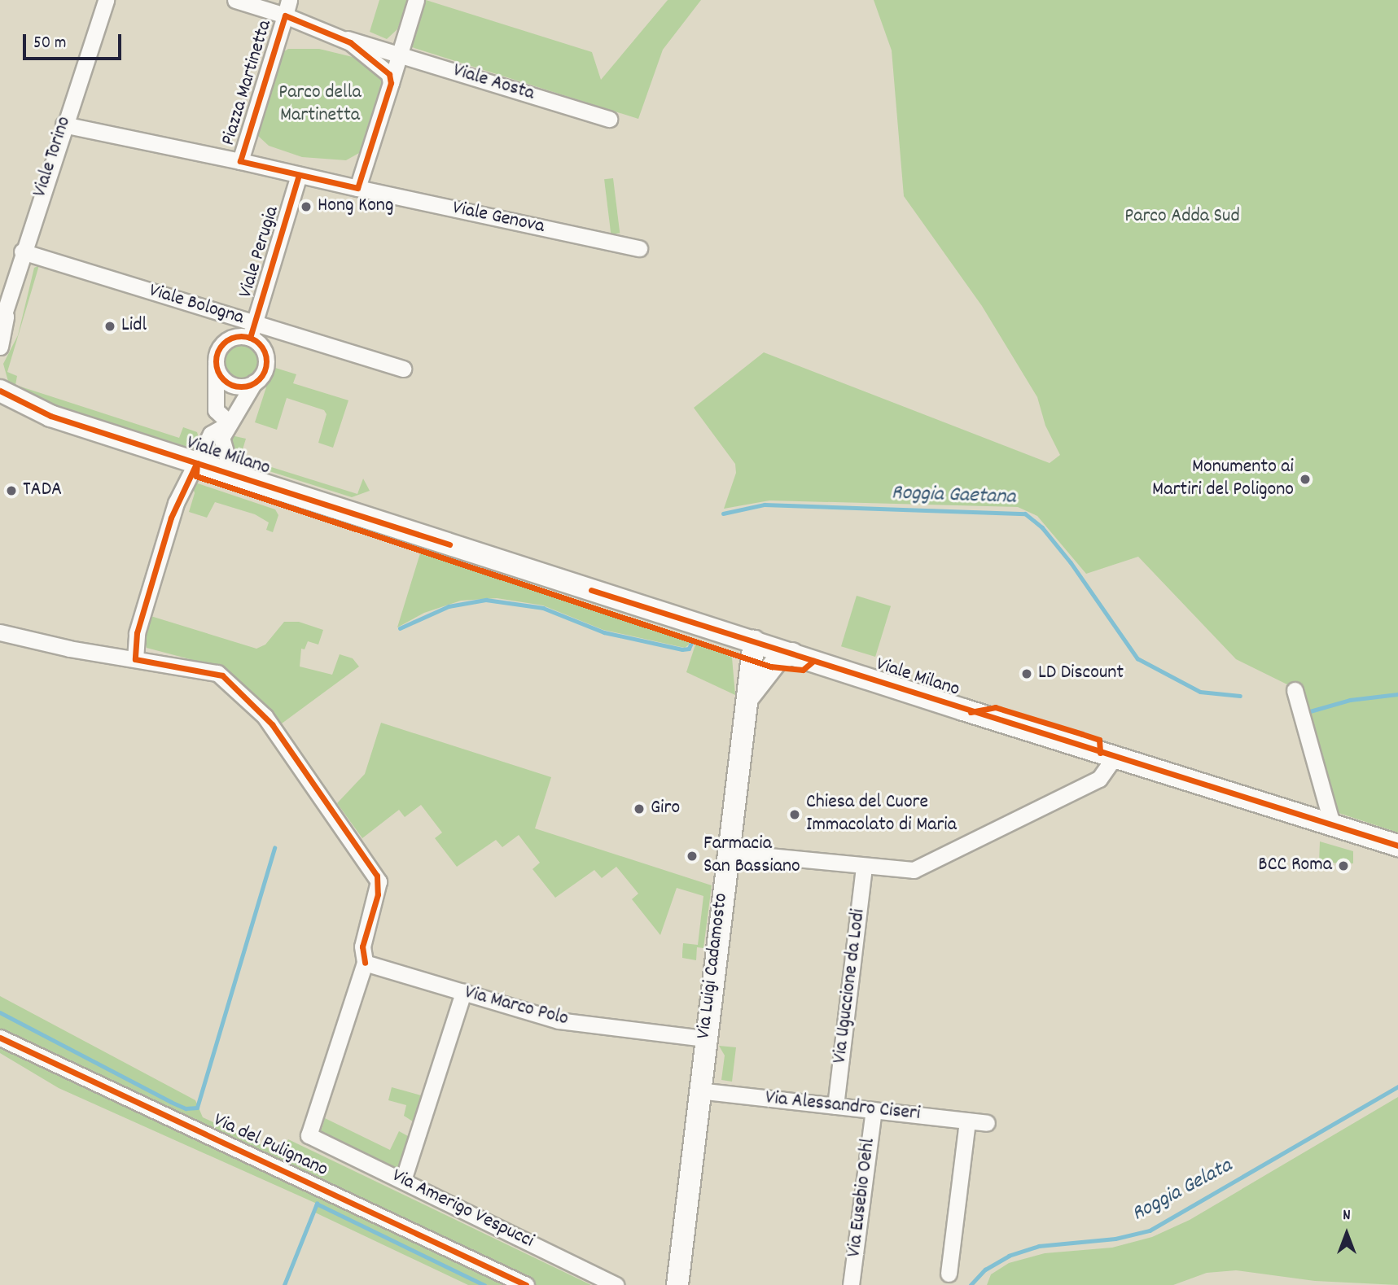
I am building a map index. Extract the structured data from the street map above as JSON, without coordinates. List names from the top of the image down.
{
  "streets": {
    "street": [
      "Piazza Martinetta",
      "Viale Aosta",
      "Viale Torino",
      "Viale Genova",
      "Viale Perugia",
      "Viale Bologna",
      "Viale Milano",
      "Via Luigi Cadamosto",
      "Via Uguccione da Lodi",
      "Via Marco Polo",
      "Via Alessandro Ciseri",
      "Via del Pulignano",
      "Via Eusebio Oehl",
      "Via Amerigo Vespucci"
    ]
  },
  "crossings": [
    ["Piazza Martinetta", "Viale Aosta"],
    ["Piazza Martinetta", "Viale Genova"],
    ["Piazza Martinetta", "Viale Perugia"],
    ["Viale Torino", "Viale Bologna"],
    ["Viale Perugia", "Viale Bologna"],
    ["Viale Milano", "Via Luigi Cadamosto"],
    ["Via Luigi Cadamosto", "Via Marco Polo"],
    ["Via Luigi Cadamosto", "Via Alessandro Ciseri"],
    ["Via Uguccione da Lodi", "Via Alessandro Ciseri"],
    ["Via Marco Polo", "Via Amerigo Vespucci"],
    ["Via Alessandro Ciseri", "Via Eusebio Oehl"]
  ],
  "water": ["Roggia Gaetana", "Roggia Gelata"],
  "parks": ["Parco della Martinetta", "Parco Adda Sud"],
  "places": [
    "Hong Kong",
    "Lidl",
    "Monumento ai Martiri del Poligono",
    "TADA",
    "LD Discount",
    "Giro",
    "Chiesa del Cuore Immacolato di Maria",
    "Farmacia San Bassiano",
    "BCC Roma"
  ],
  "scale_bar": "50 m",
  "north": "top"
}
